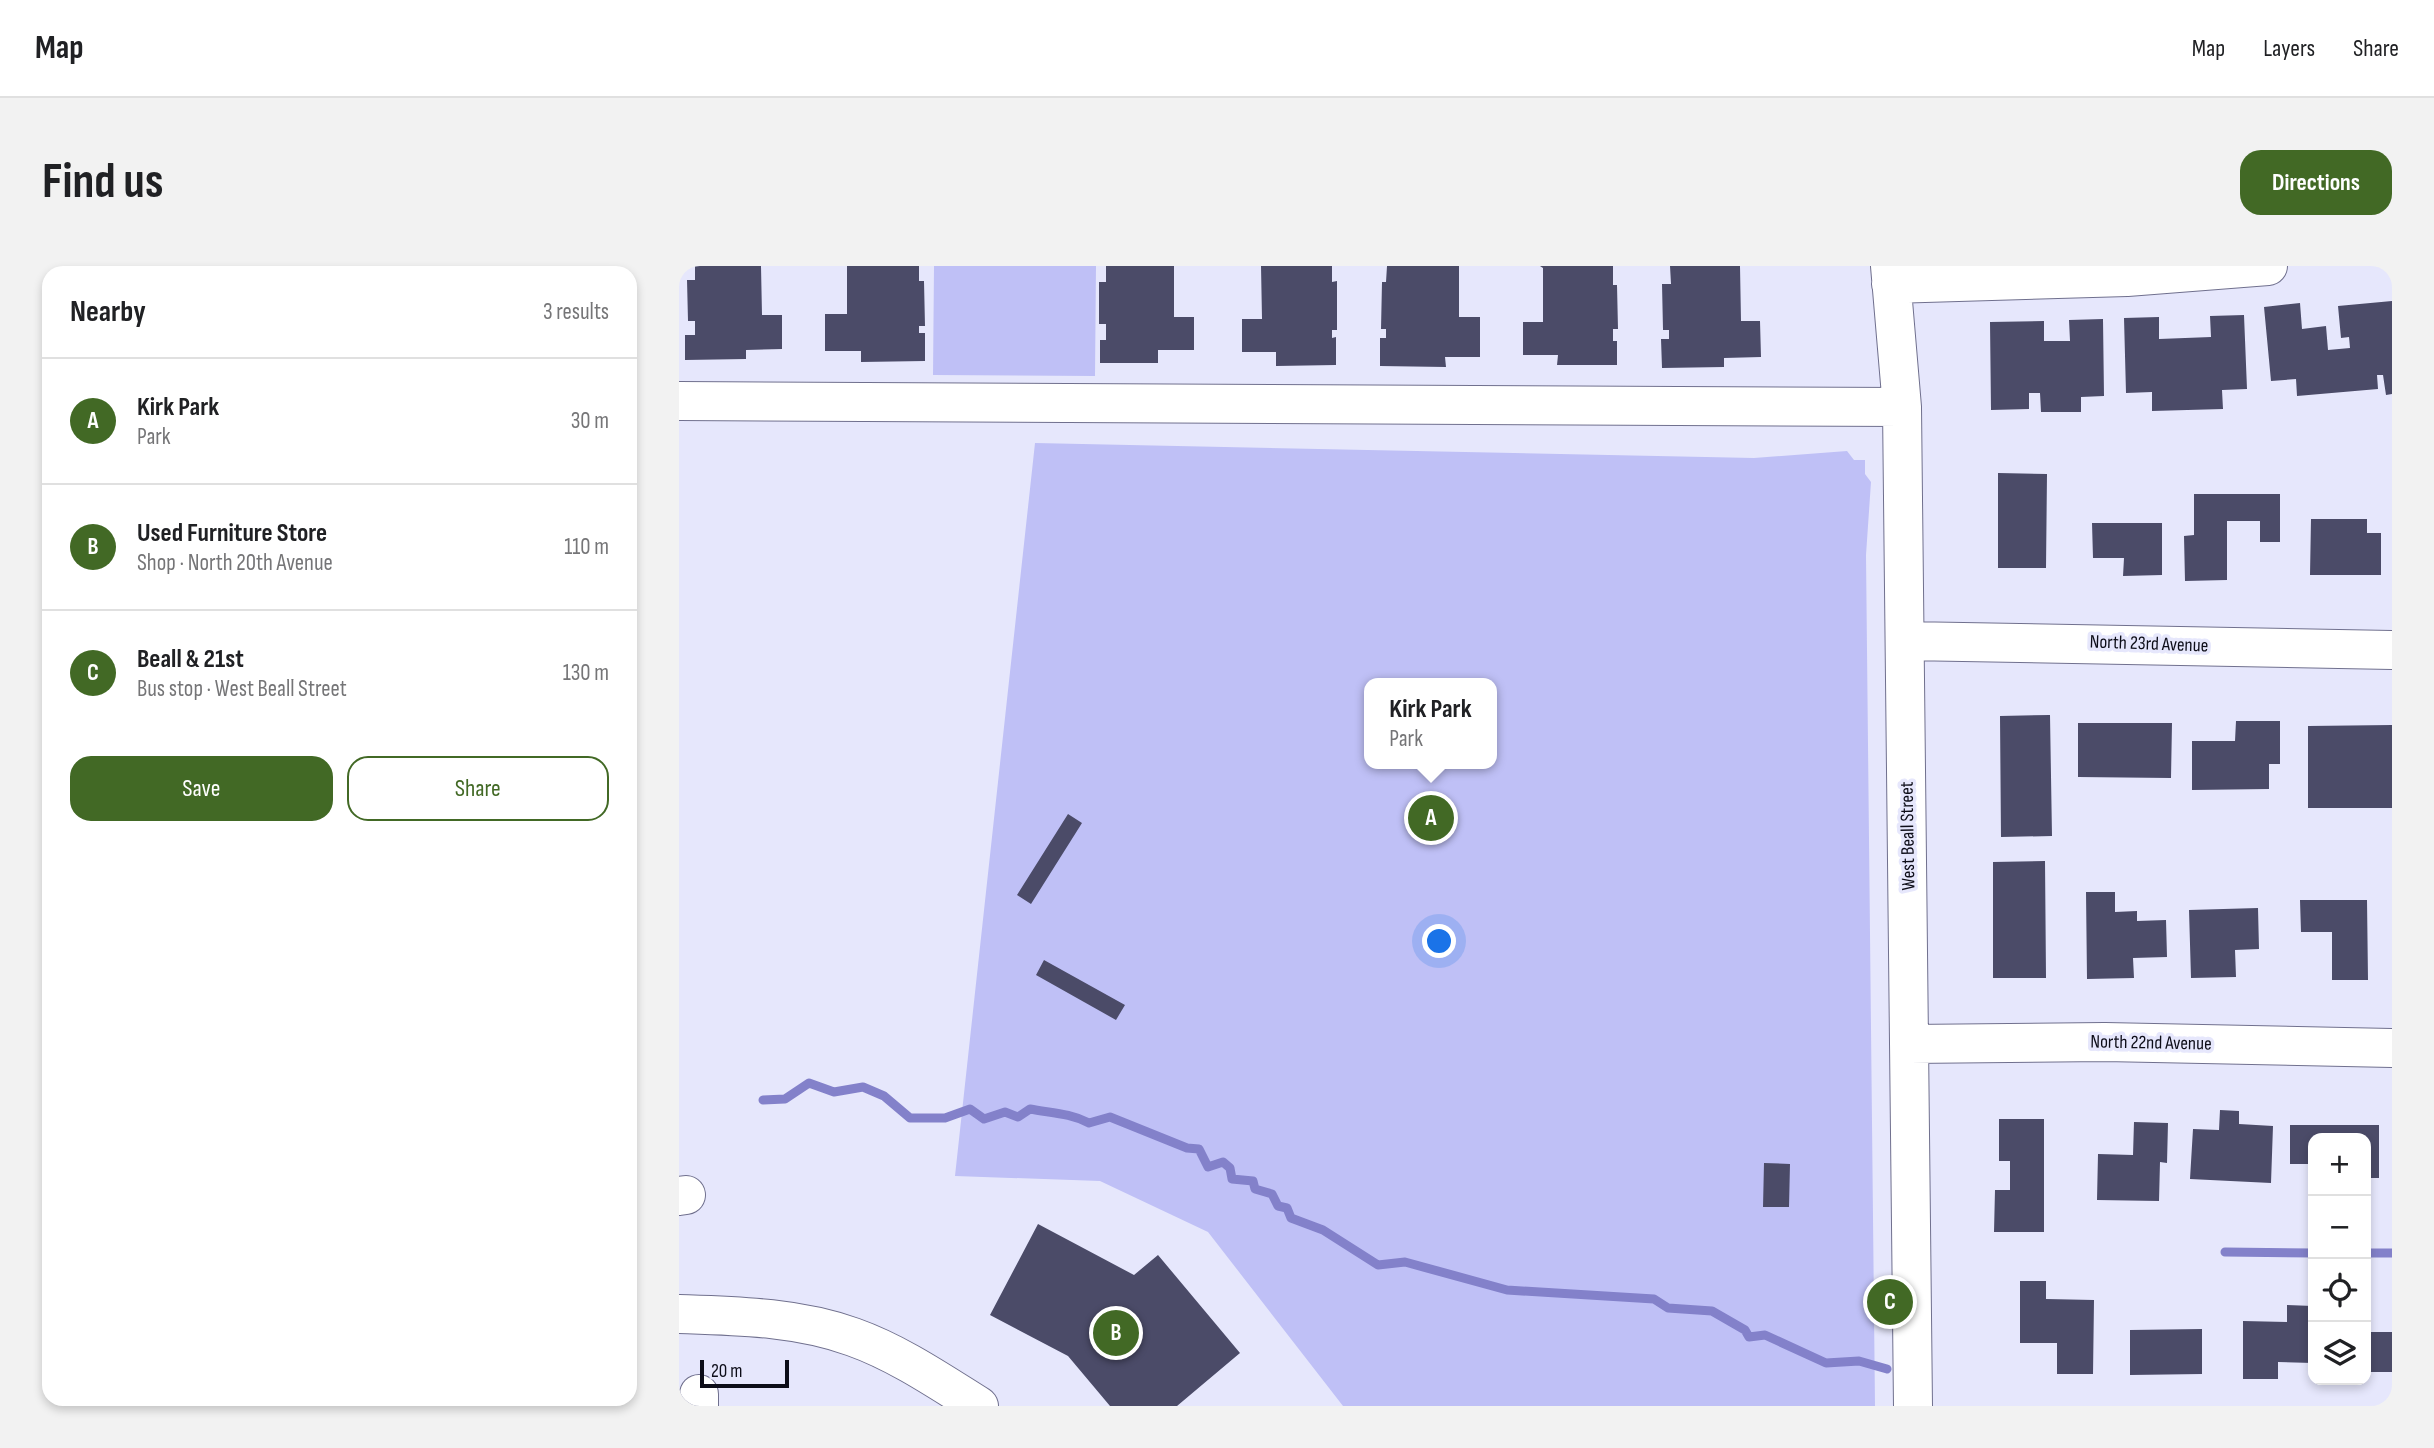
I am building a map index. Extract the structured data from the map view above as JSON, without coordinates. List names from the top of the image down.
{
  "streets": {
    "street": ["North 23rd Avenue", "West Beall Street", "North 22nd Avenue"]
  },
  "crossings": [
    ["North 23rd Avenue", "West Beall Street"],
    ["West Beall Street", "North 22nd Avenue"]
  ],
  "scale_bar": "20 m",
  "page": {
    "header": "Map",
    "nav": ["Map", "Layers", "Share"],
    "buttons": [
      "Directions",
      ["Save", "Share"]
    ],
    "title": "Find us",
    "heading": ["Nearby", "3 results"],
    "list": [
      {
        "mark": "A",
        "name": "Kirk Park",
        "note": "Park",
        "value": "30 m"
      },
      {
        "mark": "B",
        "name": "Used Furniture Store",
        "note": "Shop · North 20th Avenue",
        "value": "110 m"
      },
      {
        "mark": "C",
        "name": "Beall & 21st",
        "note": "Bus stop · West Beall Street",
        "value": "130 m"
      }
    ],
    "popup": ["Kirk Park", "Park"],
    "pins": ["A", "C", "B"],
    "map_buttons": ["+", "−"],
    "scale": "20 m"
  }
}
